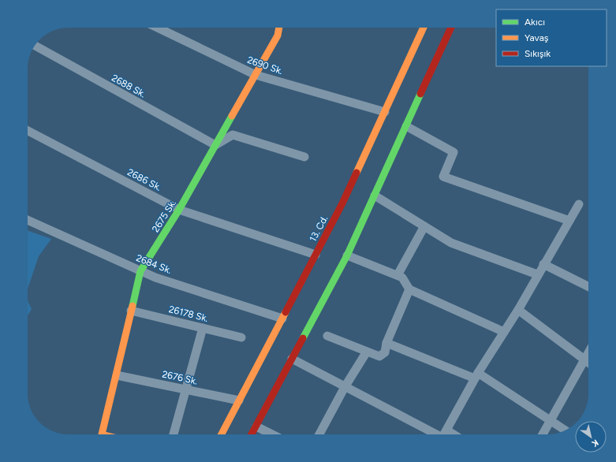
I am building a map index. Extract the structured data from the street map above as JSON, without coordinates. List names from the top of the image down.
{
  "streets": {
    "main road": ["2675 Sk.", "13. Cd."],
    "street": [
      "2690 Sk.",
      "2688 Sk.",
      "2686 Sk.",
      "2684 Sk.",
      "26178 Sk.",
      "2676 Sk."
    ]
  },
  "crossings": [
    ["2690 Sk.", "2675 Sk."],
    ["2690 Sk.", "13. Cd."],
    ["2688 Sk.", "2675 Sk."],
    ["2686 Sk.", "2675 Sk."],
    ["2686 Sk.", "13. Cd."],
    ["2675 Sk.", "2684 Sk."],
    ["2675 Sk.", "26178 Sk."],
    ["2675 Sk.", "2676 Sk."],
    ["13. Cd.", "2684 Sk."],
    ["13. Cd.", "2676 Sk."]
  ],
  "legend": ["Akıcı", "Yavaş", "Sıkışık"],
  "north": "bottom right"
}
